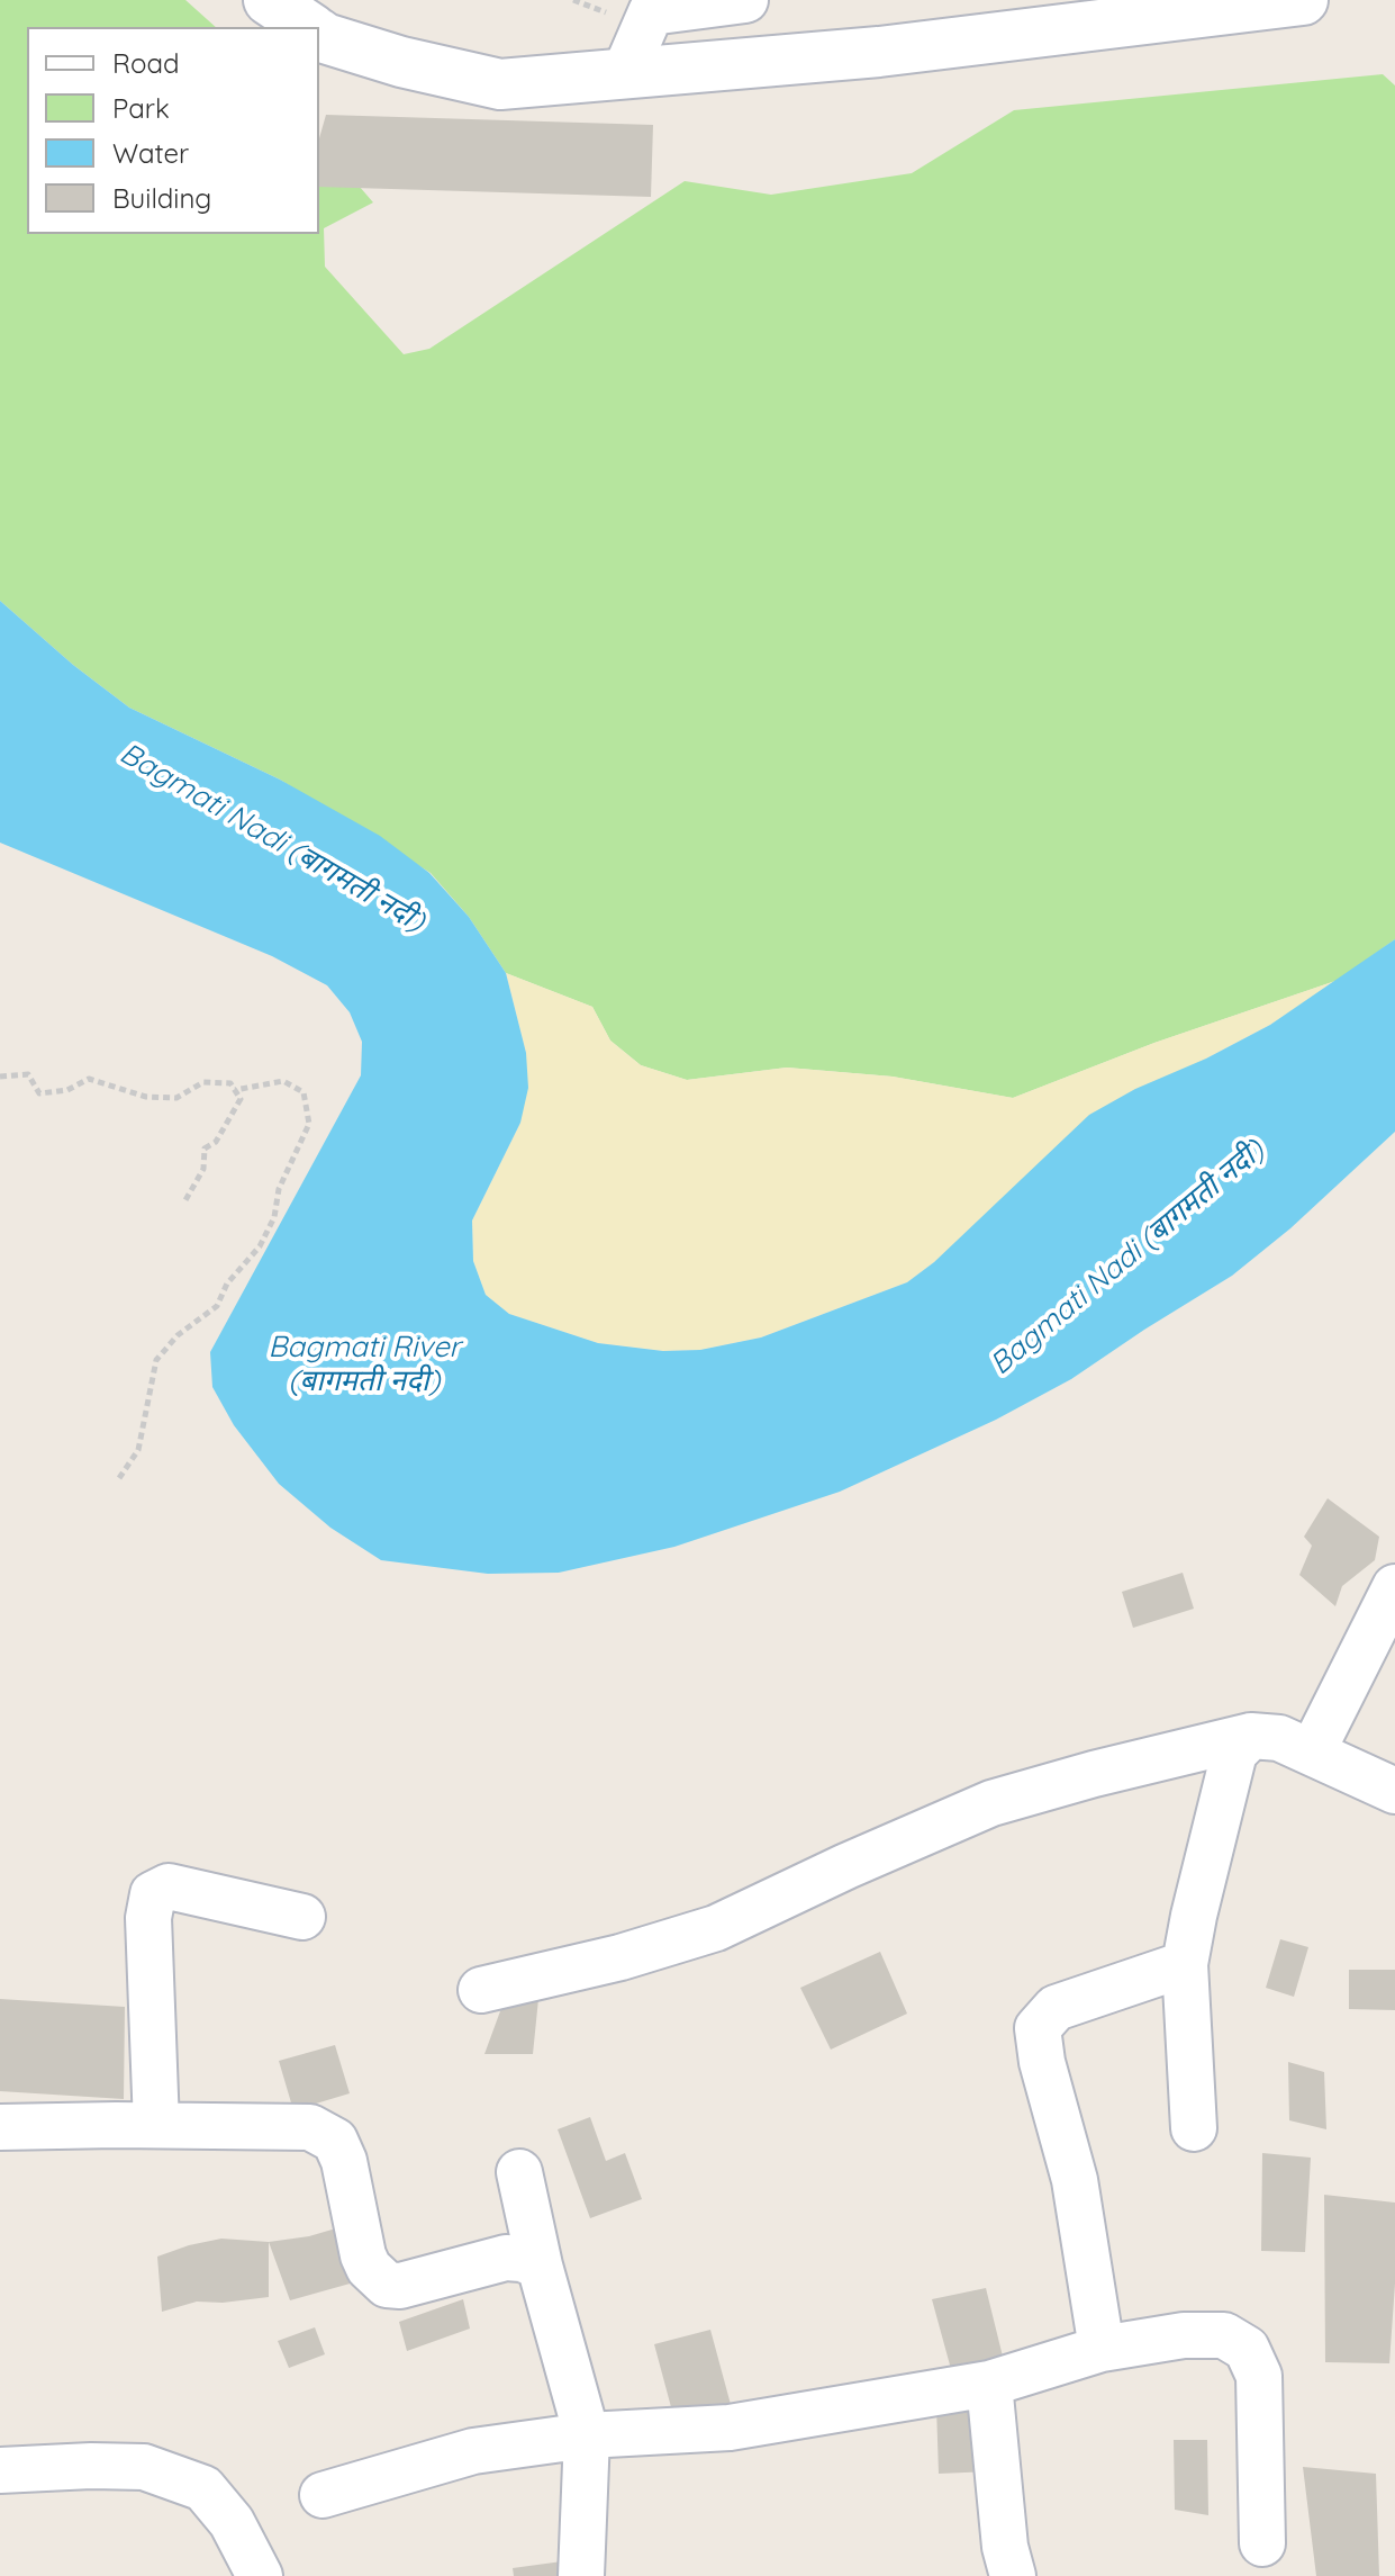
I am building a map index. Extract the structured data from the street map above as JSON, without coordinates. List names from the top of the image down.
{
  "water": ["Bagmati Nadi (बागमती नदी)", "Bagmati River (बागमती नदी)"],
  "legend": [
    "Road",
    "Park",
    "Water",
    "Building"
  ]
}
